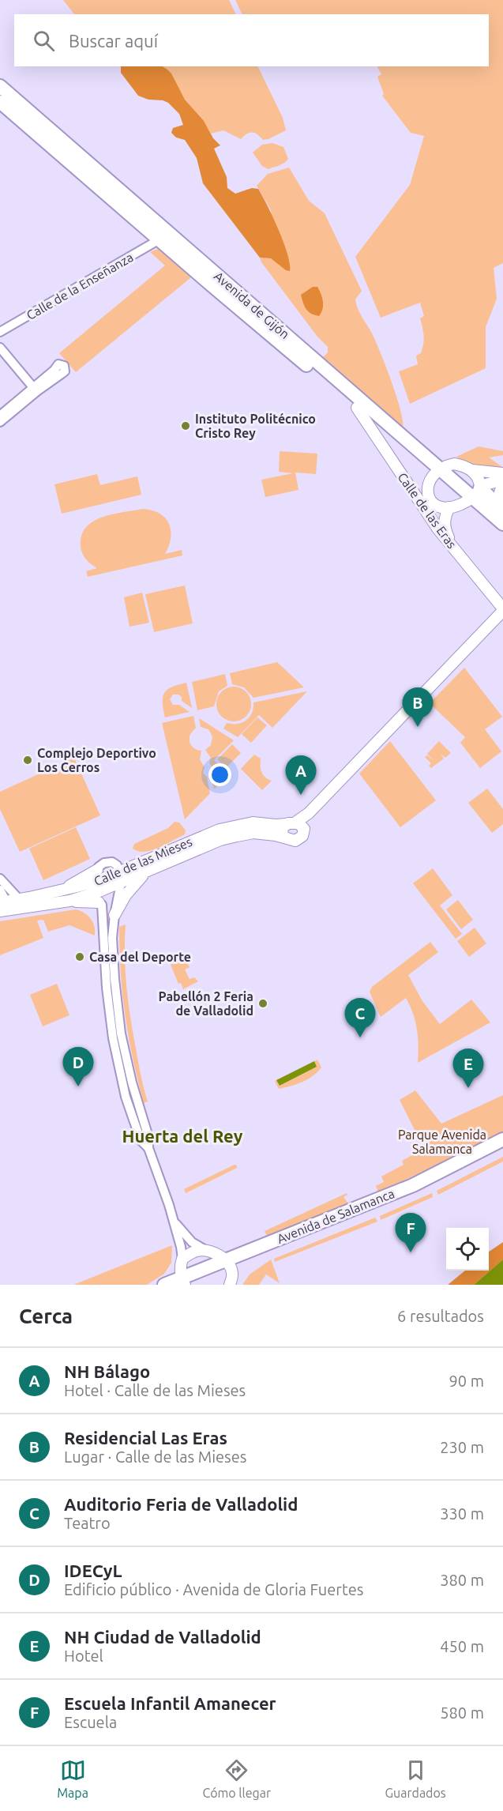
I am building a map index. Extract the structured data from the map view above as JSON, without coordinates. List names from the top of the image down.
{
  "streets": {
    "highway": ["Avenida de Gijón", "Avenida de Salamanca"],
    "main road": ["Calle de las Eras", "Calle de las Mieses"],
    "street": ["Calle de la Enseñanza"]
  },
  "crossings": [
    ["Calle de la Enseñanza", "Avenida de Gijón"],
    ["Avenida de Gijón", "Calle de las Eras"]
  ],
  "districts": ["Huerta del Rey"],
  "parks": ["Parque Avenida Salamanca"],
  "places": [
    "Instituto Politécnico Cristo Rey",
    "Complejo Deportivo Los Cerros",
    "Casa del Deporte",
    "Pabellón 2 Feria de Valladolid"
  ],
  "page": {
    "search": "Buscar aquí",
    "pins": [
      "B",
      "A",
      "C",
      "D",
      "E",
      "F"
    ],
    "heading": ["Cerca", "6 resultados"],
    "list": [
      {
        "mark": "A",
        "name": "NH Bálago",
        "note": "Hotel · Calle de las Mieses",
        "value": "90 m"
      },
      {
        "mark": "B",
        "name": "Residencial Las Eras",
        "note": "Lugar · Calle de las Mieses",
        "value": "230 m"
      },
      {
        "mark": "C",
        "name": "Auditorio Feria de Valladolid",
        "note": "Teatro",
        "value": "330 m"
      },
      {
        "mark": "D",
        "name": "IDECyL",
        "note": "Edificio público · Avenida de Gloria Fuertes",
        "value": "380 m"
      },
      {
        "mark": "E",
        "name": "NH Ciudad de Valladolid",
        "note": "Hotel",
        "value": "450 m"
      },
      {
        "mark": "F",
        "name": "Escuela Infantil Amanecer",
        "note": "Escuela",
        "value": "580 m"
      }
    ],
    "nav": ["Mapa", "Cómo llegar", "Guardados"]
  }
}
